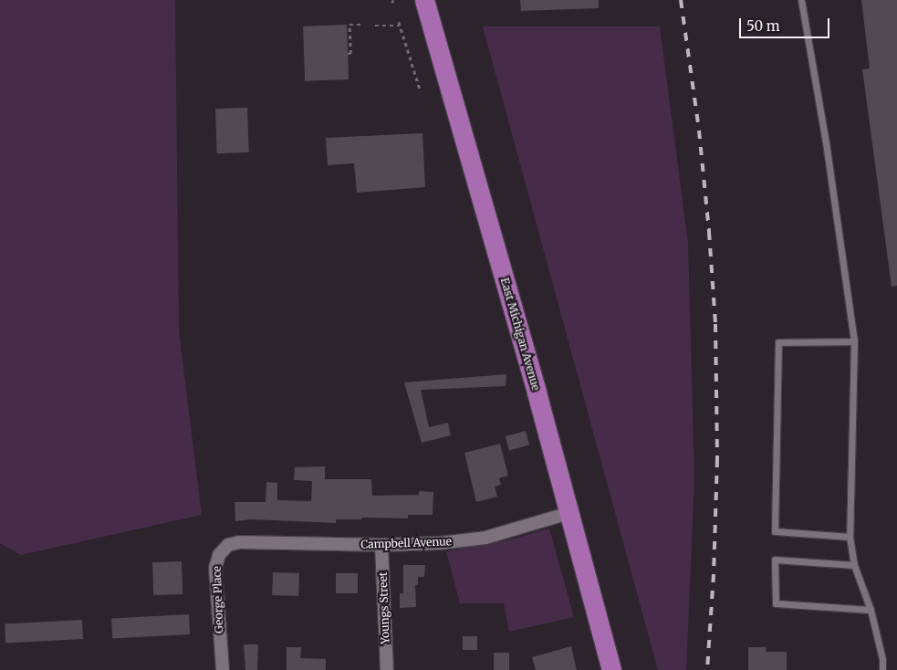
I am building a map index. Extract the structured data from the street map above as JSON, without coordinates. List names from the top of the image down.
{
  "streets": {
    "main road": ["East Michigan Avenue"],
    "street": ["Campbell Avenue", "George Place", "Youngs Street"]
  },
  "crossings": [
    ["East Michigan Avenue", "Campbell Avenue"],
    ["Campbell Avenue", "George Place"],
    ["Campbell Avenue", "Youngs Street"]
  ],
  "scale_bar": "50 m"
}
